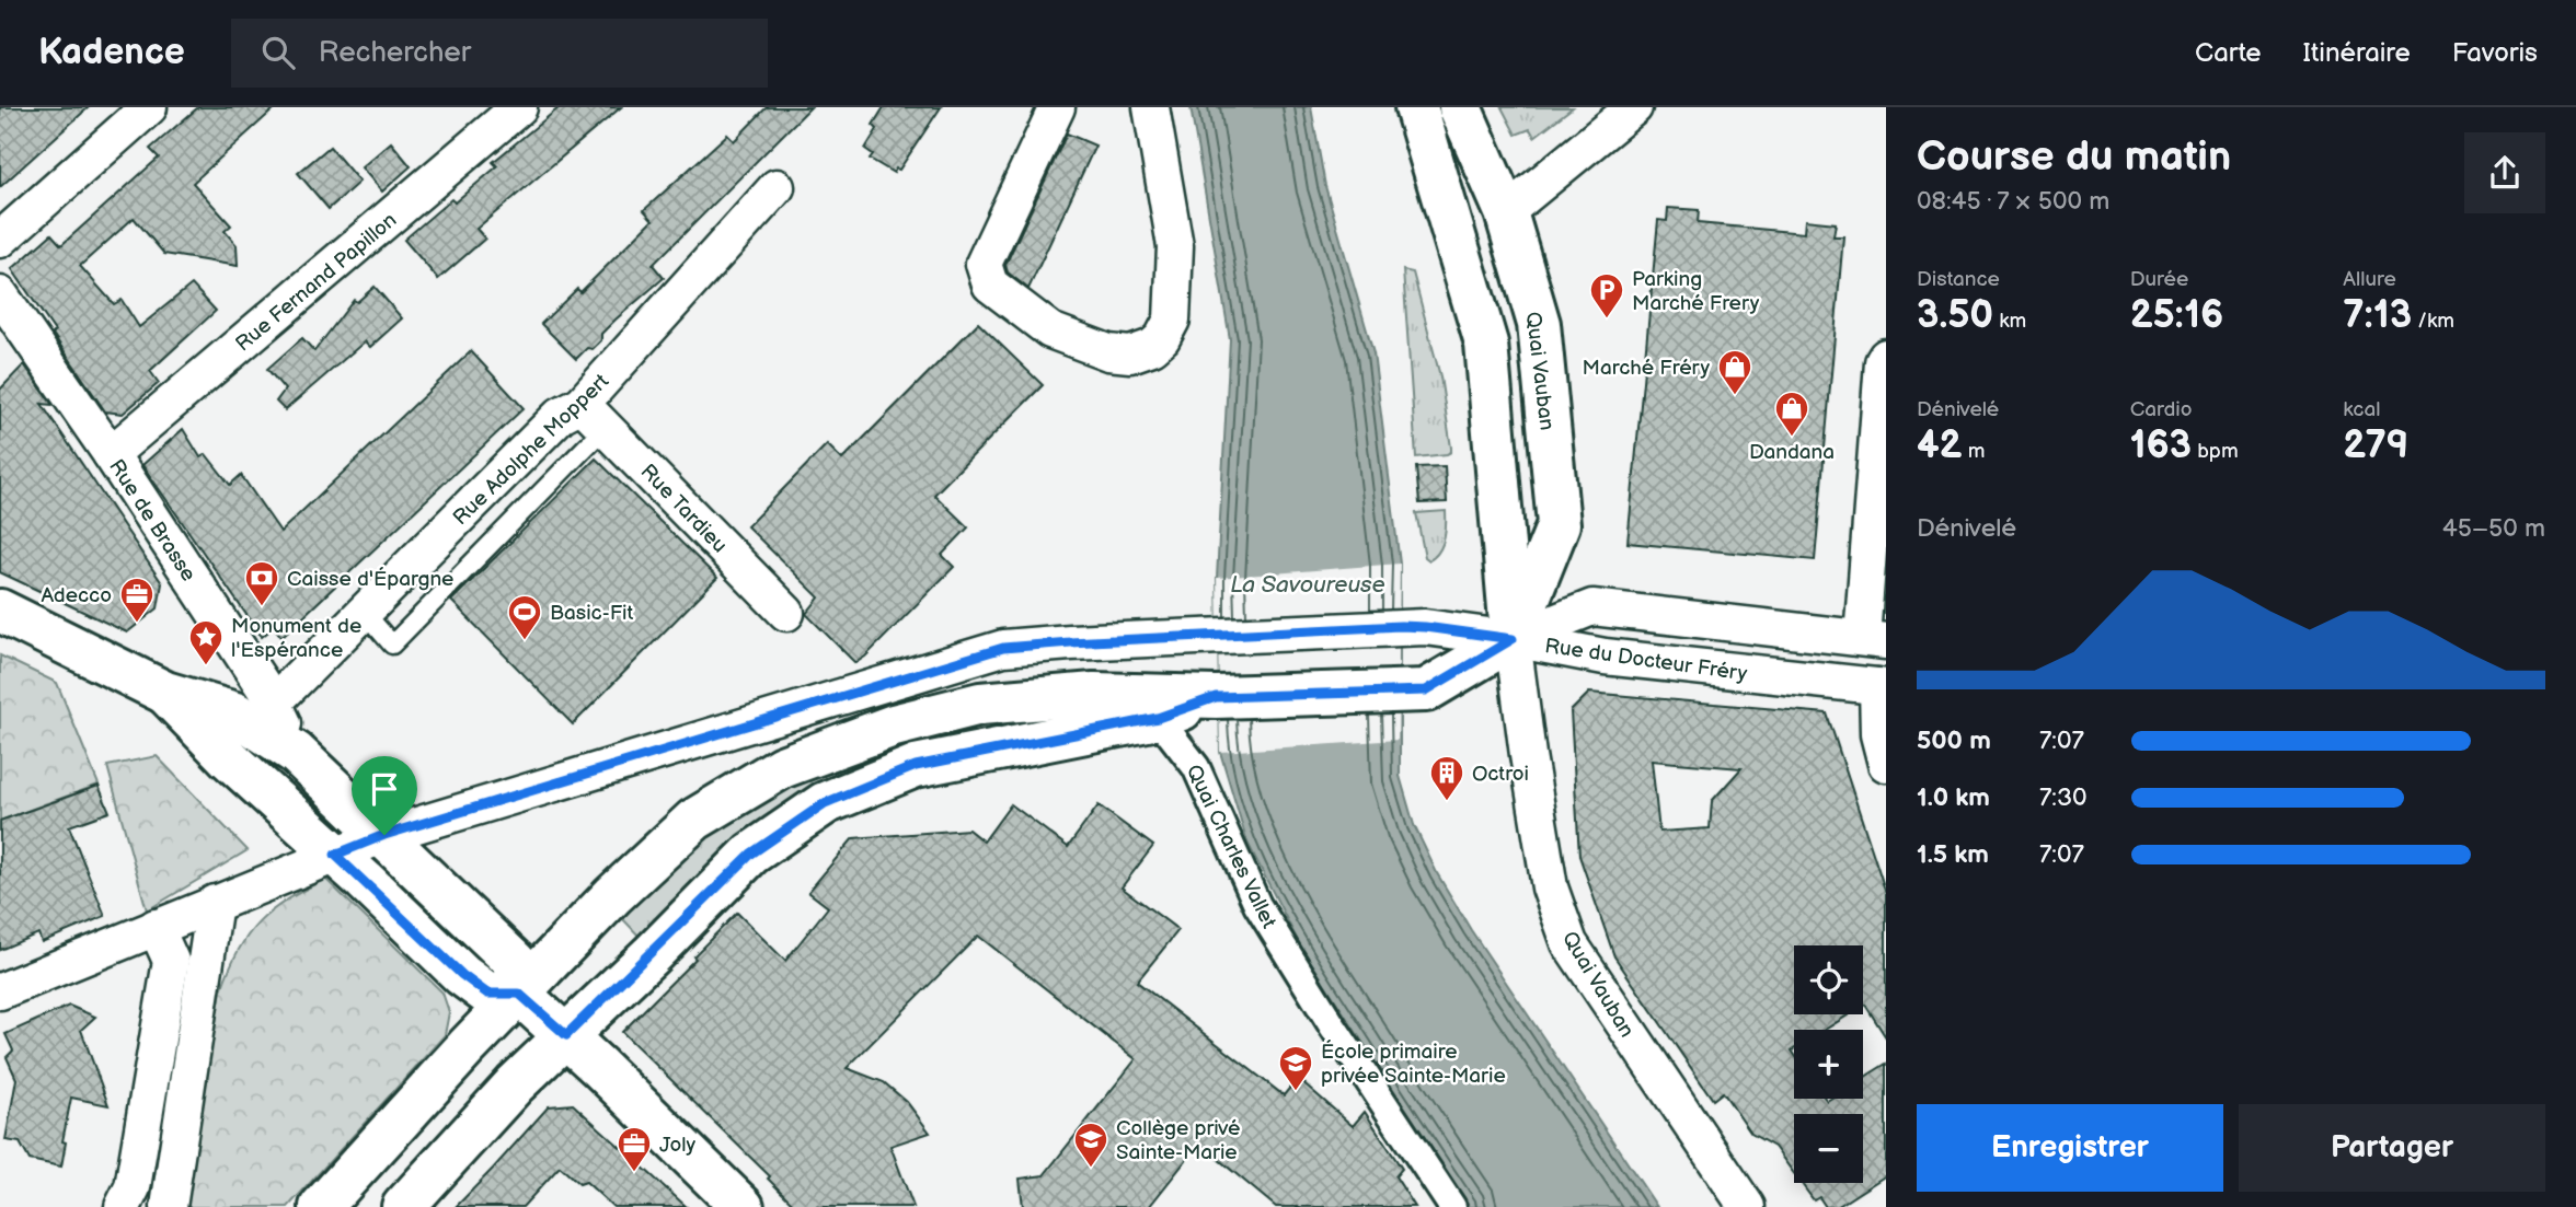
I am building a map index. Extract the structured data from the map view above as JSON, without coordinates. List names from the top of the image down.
{
  "streets": {
    "main road": ["Quai Vauban"],
    "street": [
      "Rue Fernand Papillon",
      "Rue Adolphe Moppert",
      "Rue Tardieu",
      "Rue de Brasse",
      "Rue du Docteur Fréry",
      "Quai Charles Vallet"
    ]
  },
  "crossings": [
    ["Rue Fernand Papillon", "Rue de Brasse"],
    ["Quai Vauban", "Rue du Docteur Fréry"],
    ["Rue Adolphe Moppert", "Rue Tardieu"],
    ["Rue Adolphe Moppert", "Rue de Brasse"]
  ],
  "water": ["La Savoureuse"],
  "places": {
    "parking": ["Parking Marché Frery"],
    "shop": ["Marché Fréry", "Dandana"],
    "bank": ["Caisse d'Épargne"],
    "office": ["Adecco", "Joly"],
    "sports": ["Basic-Fit"],
    "place": ["Monument de l'Espérance"],
    "building": ["Octroi"],
    "school or university": ["École primaire privée Sainte-Marie", "Collège privé Sainte-Marie"]
  },
  "page": {
    "header": "Kadence",
    "search": "Rechercher",
    "nav": ["Carte", "Itinéraire", "Favoris"],
    "heading": ["Course du matin", "08:45 · 7 × 500 m"],
    "stats": [
      ["Distance", "3.50 km"],
      ["Durée", "25:16"],
      ["Allure", "7:13 /km"],
      ["Dénivelé", "42 m"],
      ["Cardio", "163 bpm"],
      ["kcal", "279"]
    ],
    "chart": ["Dénivelé", "45–50 m"],
    "list": [
      {
        "name": "500 m",
        "note": "7:07"
      },
      {
        "name": "1.0 km",
        "note": "7:30"
      },
      {
        "name": "1.5 km",
        "note": "7:07"
      }
    ],
    "map_buttons": ["+", "−"],
    "buttons": ["Enregistrer", "Partager"]
  }
}
